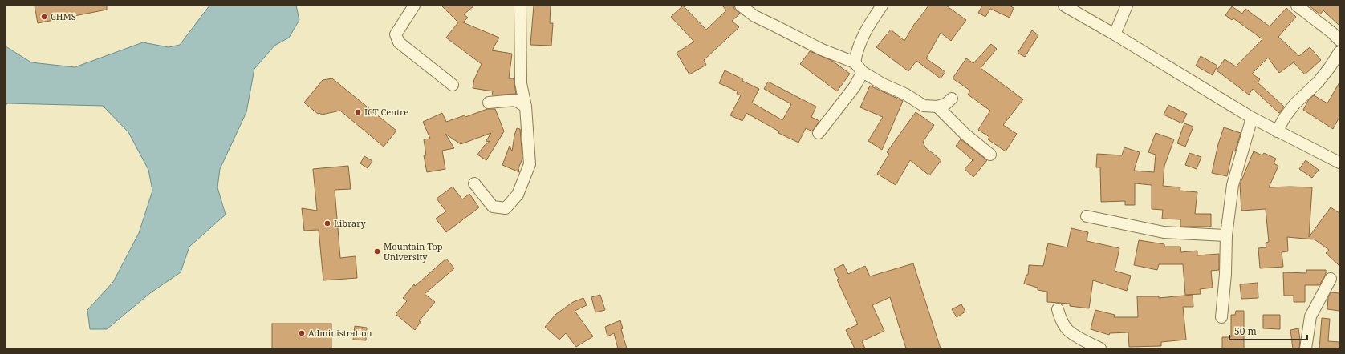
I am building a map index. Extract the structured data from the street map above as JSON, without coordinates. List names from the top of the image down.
{
  "places": [
    "CHMS",
    "ICT Centre",
    "Library",
    "Mountain Top University",
    "Administration"
  ],
  "scale_bar": "50 m"
}
